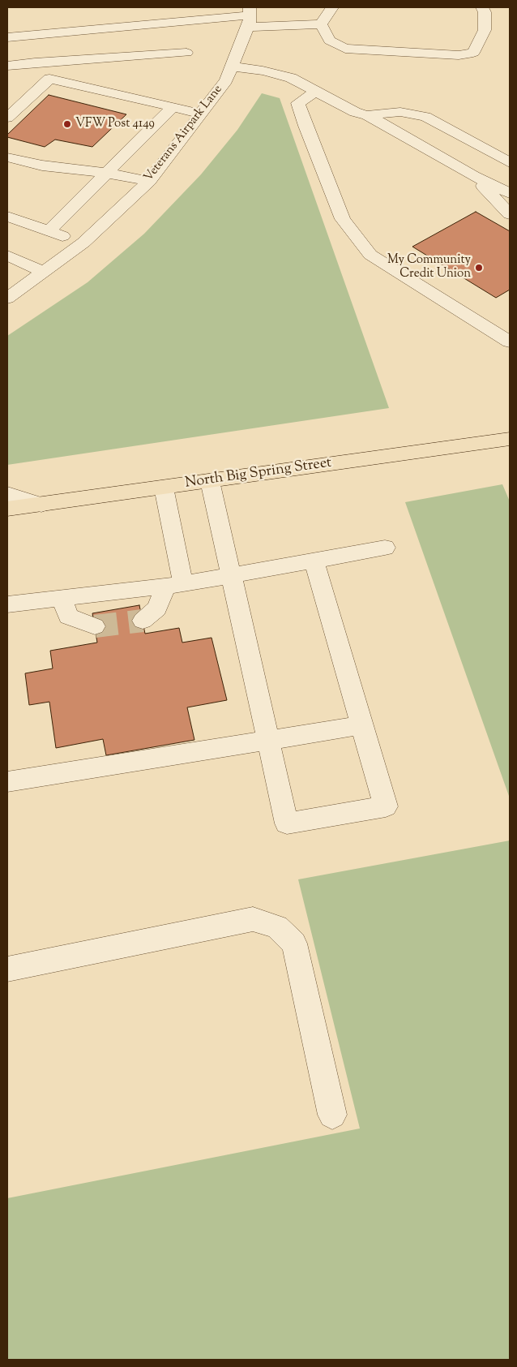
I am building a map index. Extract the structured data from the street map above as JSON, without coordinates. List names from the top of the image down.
{
  "streets": {
    "highway": ["North Big Spring Street"],
    "street": ["Veterans Airpark Lane"]
  },
  "places": ["VFW Post 4149", "My Community Credit Union"]
}
